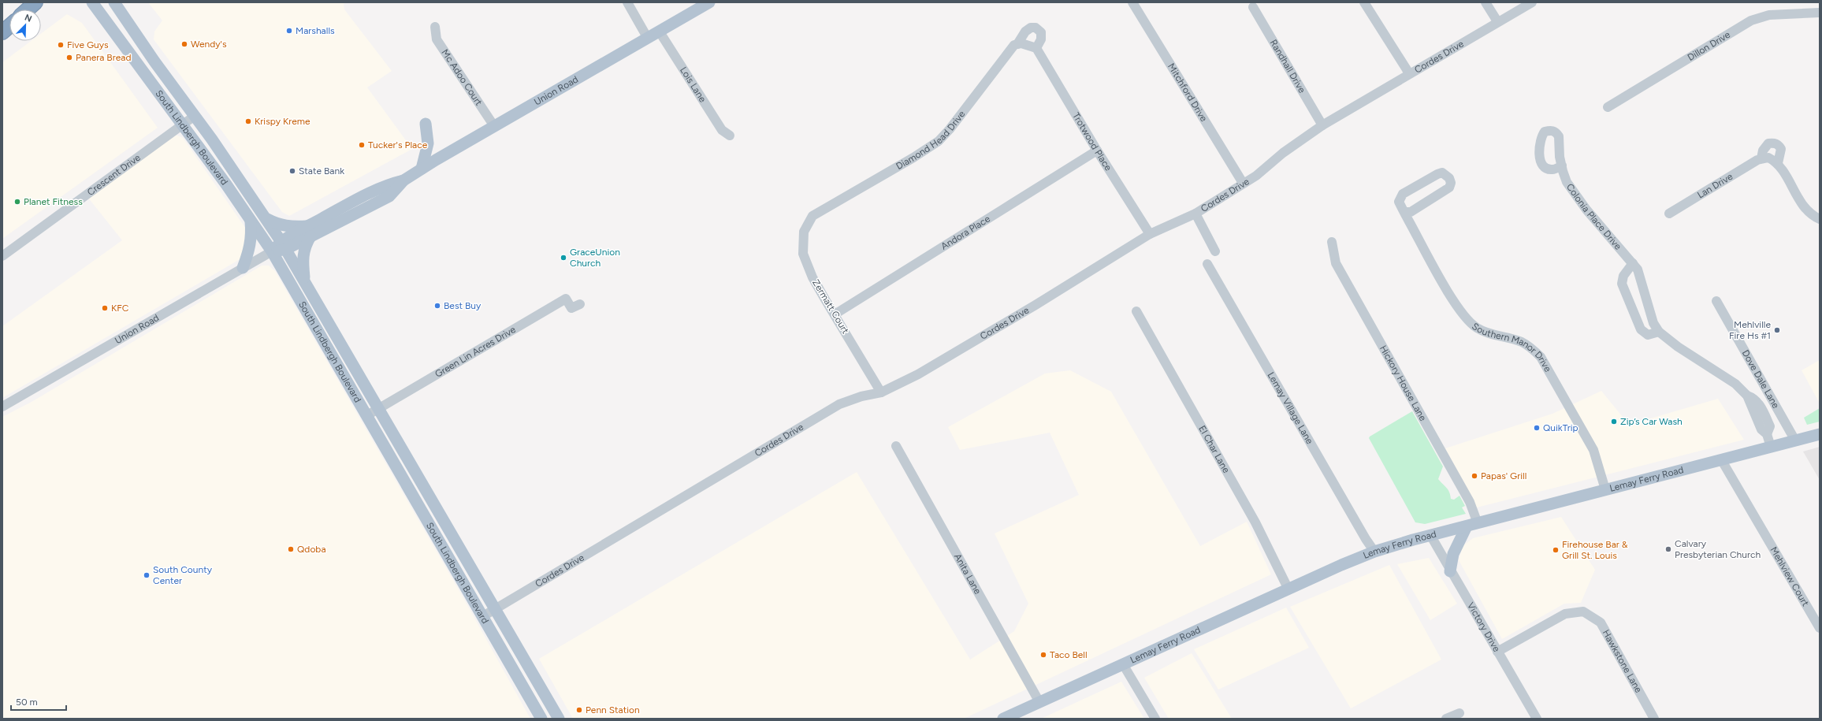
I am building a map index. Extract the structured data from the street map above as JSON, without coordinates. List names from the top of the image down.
{
  "streets": {
    "main road": ["Union Road", "South Lindbergh Boulevard", "Lemay Ferry Road"],
    "street": [
      "Dillon Drive",
      "Cordes Drive",
      "Randhall Drive",
      "Mc Adoo Court",
      "Lois Lane",
      "Mitchford Drive",
      "Diamond Head Drive",
      "Trotwood Place",
      "Crescent Drive",
      "Lan Drive",
      "Colonia Place Drive",
      "Andora Place",
      "Zermatt Court",
      "Southern Manor Drive",
      "Green Lin Acres Drive",
      "Dove Dale Lane",
      "Hickory House Lane",
      "Lemay Village Lane",
      "El Char Lane",
      "Anita Lane",
      "Mehlview Court",
      "Victory Drive",
      "Hawkstone Lane"
    ]
  },
  "crossings": [
    ["Cordes Drive", "Randhall Drive"],
    ["Cordes Drive", "Mitchford Drive"],
    ["Cordes Drive", "South Lindbergh Boulevard"],
    ["Cordes Drive", "Trotwood Place"],
    ["Cordes Drive", "Zermatt Court"],
    ["Mc Adoo Court", "Union Road"],
    ["Lois Lane", "Union Road"],
    ["Union Road", "South Lindbergh Boulevard"],
    ["South Lindbergh Boulevard", "Crescent Drive"],
    ["South Lindbergh Boulevard", "Green Lin Acres Drive"],
    ["Diamond Head Drive", "Trotwood Place"],
    ["Diamond Head Drive", "Zermatt Court"],
    ["Trotwood Place", "Andora Place"],
    ["Colonia Place Drive", "Lemay Ferry Road"],
    ["Andora Place", "Zermatt Court"],
    ["Southern Manor Drive", "Lemay Ferry Road"],
    ["Dove Dale Lane", "Lemay Ferry Road"],
    ["Hickory House Lane", "Lemay Ferry Road"],
    ["Lemay Village Lane", "Lemay Ferry Road"],
    ["El Char Lane", "Lemay Ferry Road"],
    ["Lemay Ferry Road", "Anita Lane"],
    ["Lemay Ferry Road", "Mehlview Court"],
    ["Lemay Ferry Road", "Victory Drive"],
    ["Victory Drive", "Hawkstone Lane"]
  ],
  "places": [
    "Marshalls",
    "Wendy's",
    "Five Guys",
    "Panera Bread",
    "Krispy Kreme",
    "Tucker's Place",
    "State Bank",
    "Planet Fitness",
    "GraceUnion Church",
    "Best Buy",
    "KFC",
    "Mehlville Fire Hs #1",
    "Zip’s Car Wash",
    "QuikTrip",
    "Papas' Grill",
    "Qdoba",
    "Calvary Presbyterian Church",
    "Firehouse Bar & Grill St. Louis",
    "South County Center",
    "Taco Bell",
    "Penn Station"
  ],
  "scale_bar": "50 m",
  "north": "top right"
}
